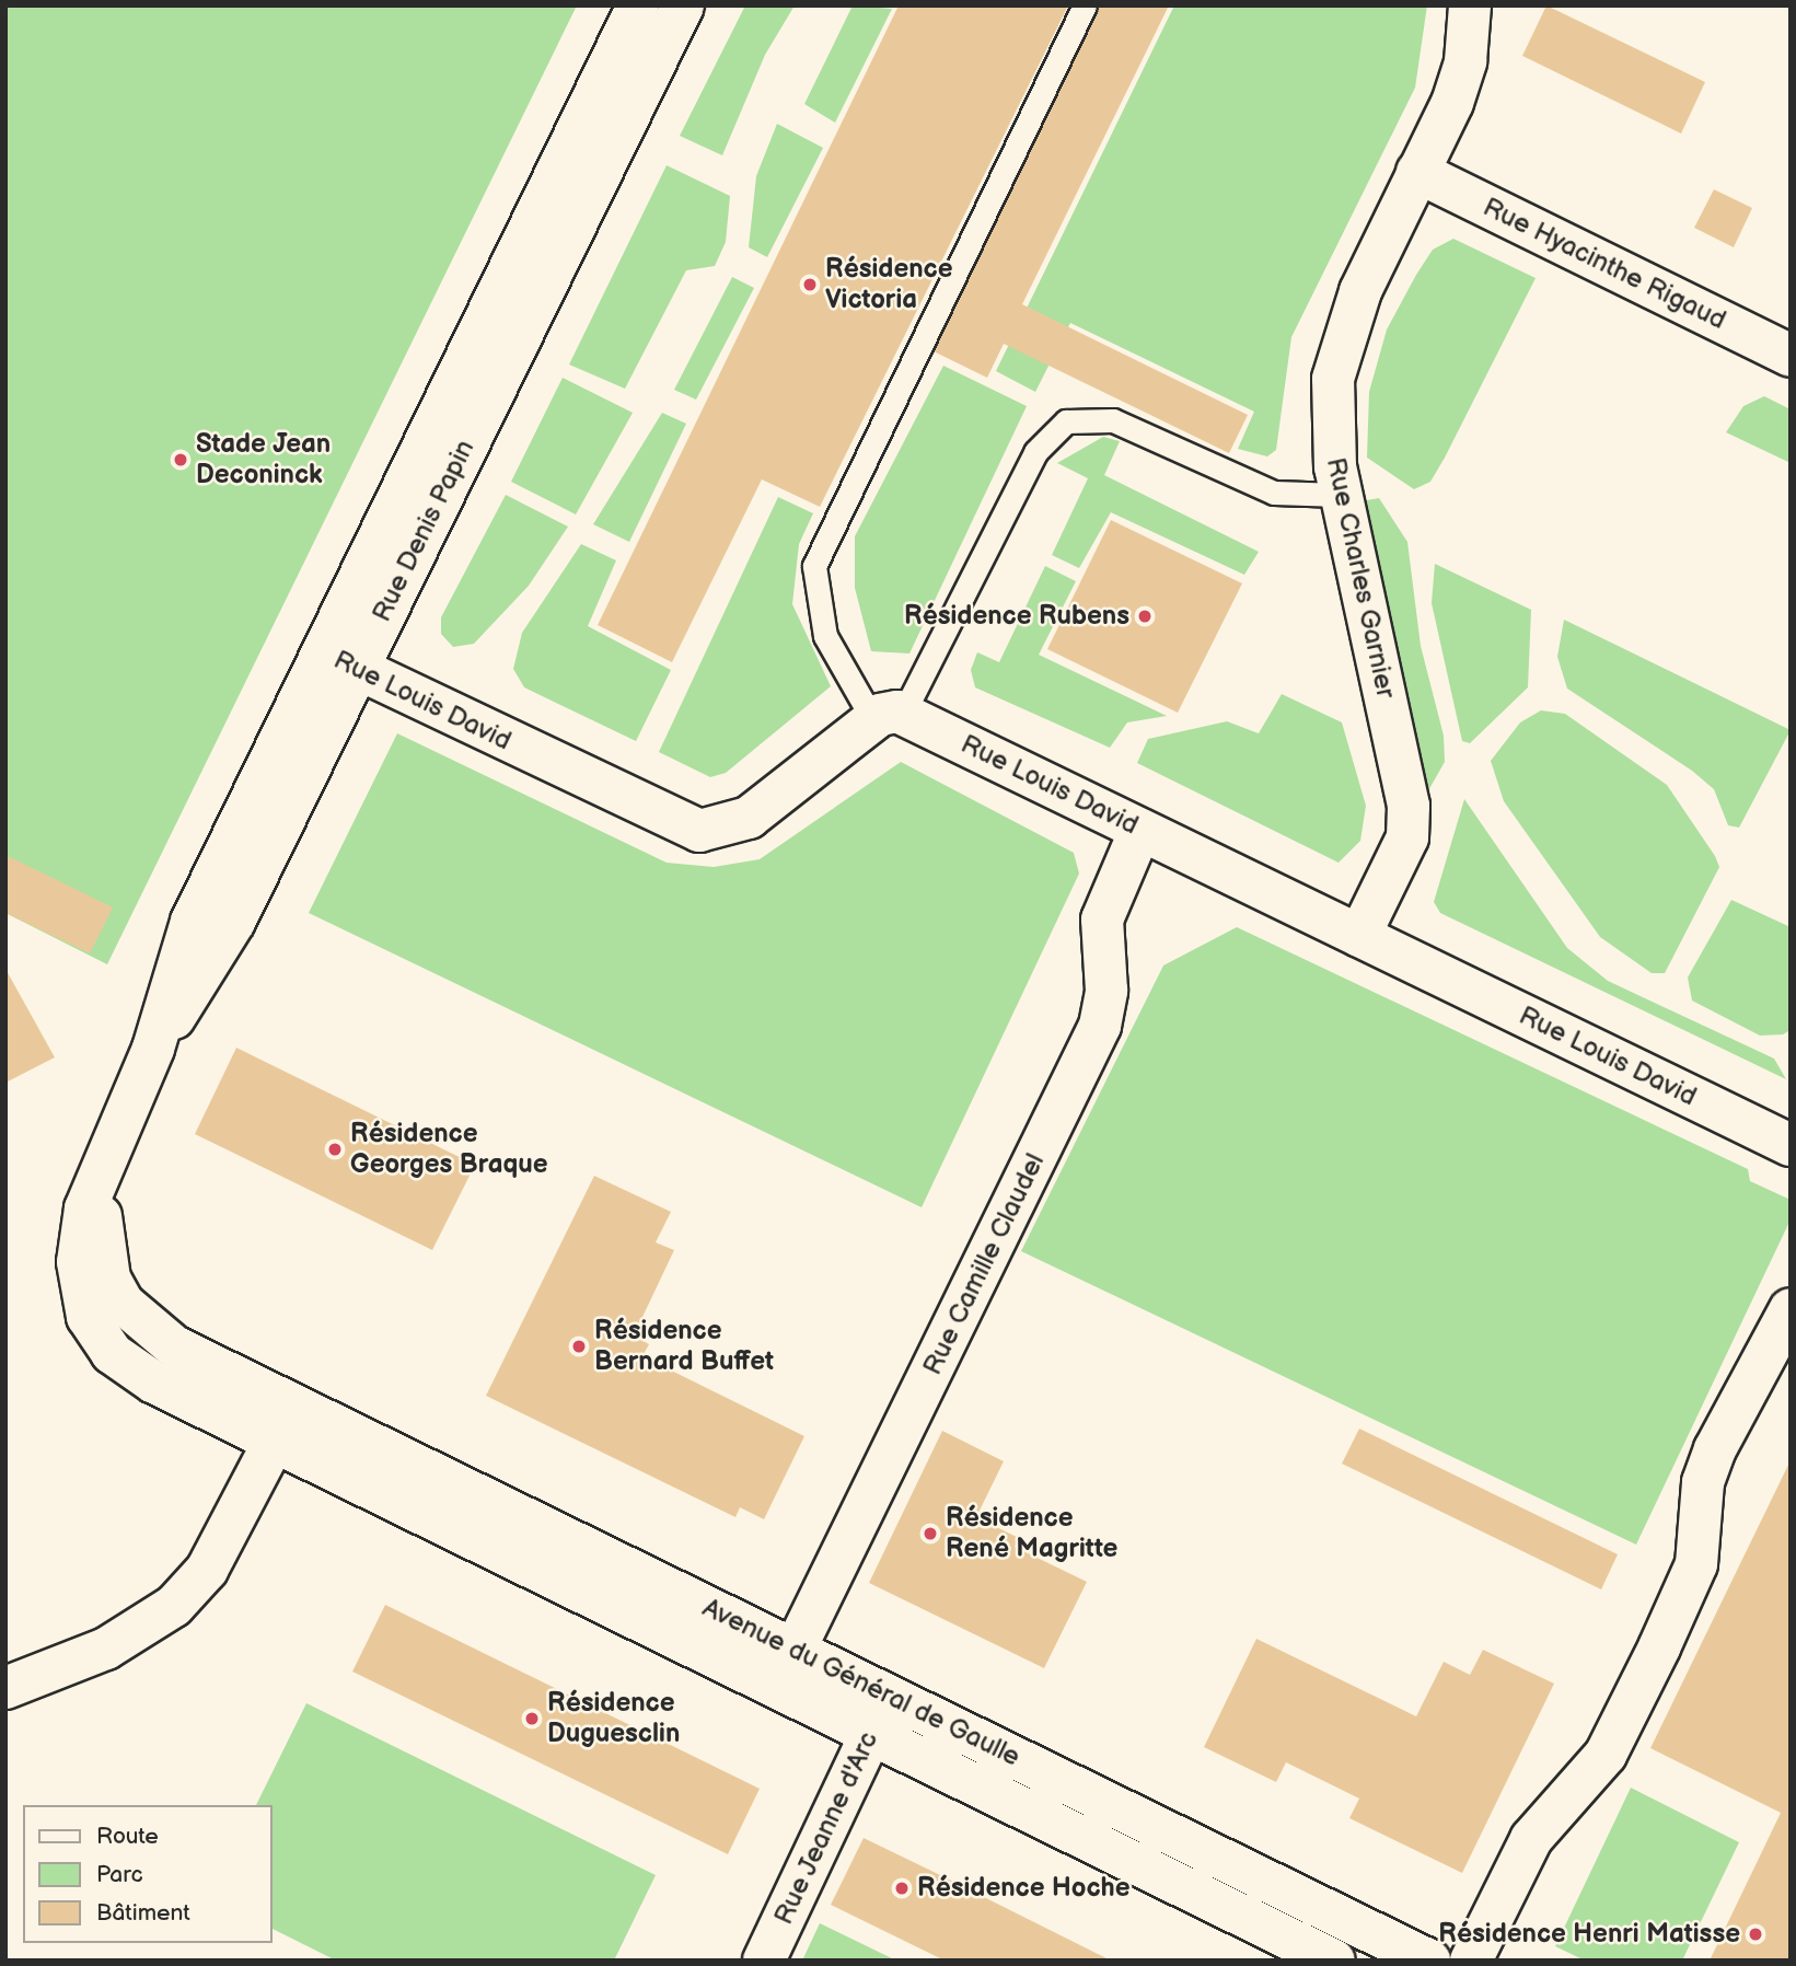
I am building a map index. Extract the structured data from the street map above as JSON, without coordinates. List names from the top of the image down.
{
  "streets": {
    "street": [
      "Rue Hyacinthe Rigaud",
      "Rue Denis Papin",
      "Rue Charles Garnier",
      "Rue Louis David",
      "Rue Camille Claudel",
      "Avenue du Général de Gaulle",
      "Rue Jeanne d'Arc"
    ]
  },
  "crossings": [
    ["Rue Hyacinthe Rigaud", "Rue Charles Garnier"],
    ["Rue Denis Papin", "Rue Louis David"],
    ["Rue Denis Papin", "Avenue du Général de Gaulle"],
    ["Rue Charles Garnier", "Rue Louis David"],
    ["Rue Louis David", "Rue Camille Claudel"],
    ["Rue Camille Claudel", "Avenue du Général de Gaulle"],
    ["Avenue du Général de Gaulle", "Rue Jeanne d'Arc"]
  ],
  "places": [
    "Résidence Victoria",
    "Stade Jean Deconinck",
    "Résidence Rubens",
    "Résidence Georges Braque",
    "Résidence Bernard Buffet",
    "Résidence René Magritte",
    "Résidence Duguesclin",
    "Résidence Hoche",
    "Résidence Henri Matisse"
  ],
  "legend": ["Route", "Parc", "Bâtiment"]
}
